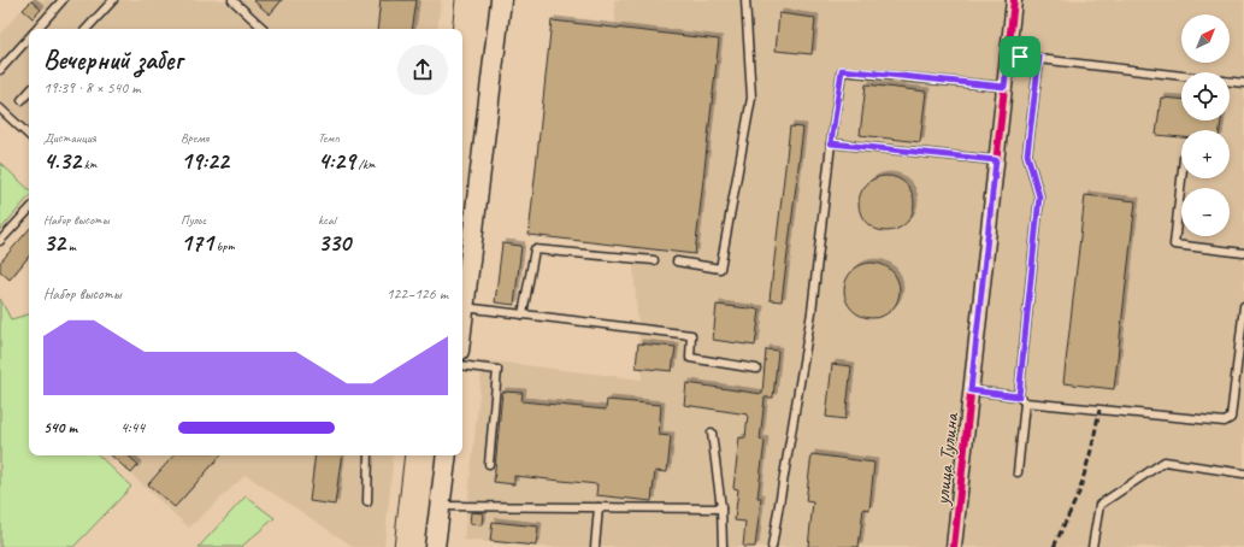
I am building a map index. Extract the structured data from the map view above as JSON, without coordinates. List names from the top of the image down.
{
  "streets": {
    "street": ["улица Тулина"]
  },
  "north": "top right",
  "page": {
    "map_buttons": ["+", "−"],
    "heading": ["Вечерний забег", "19:39 · 8 × 540 m"],
    "stats": [
      ["Дистанция", "4.32 km"],
      ["Время", "19:22"],
      ["Темп", "4:29 /km"],
      ["Набор высоты", "32 m"],
      ["Пульс", "171 bpm"],
      ["kcal", "330"]
    ],
    "chart": ["Набор высоты", "122–126 m"],
    "list": [
      {
        "name": "540 m",
        "note": "4:44"
      }
    ]
  }
}
